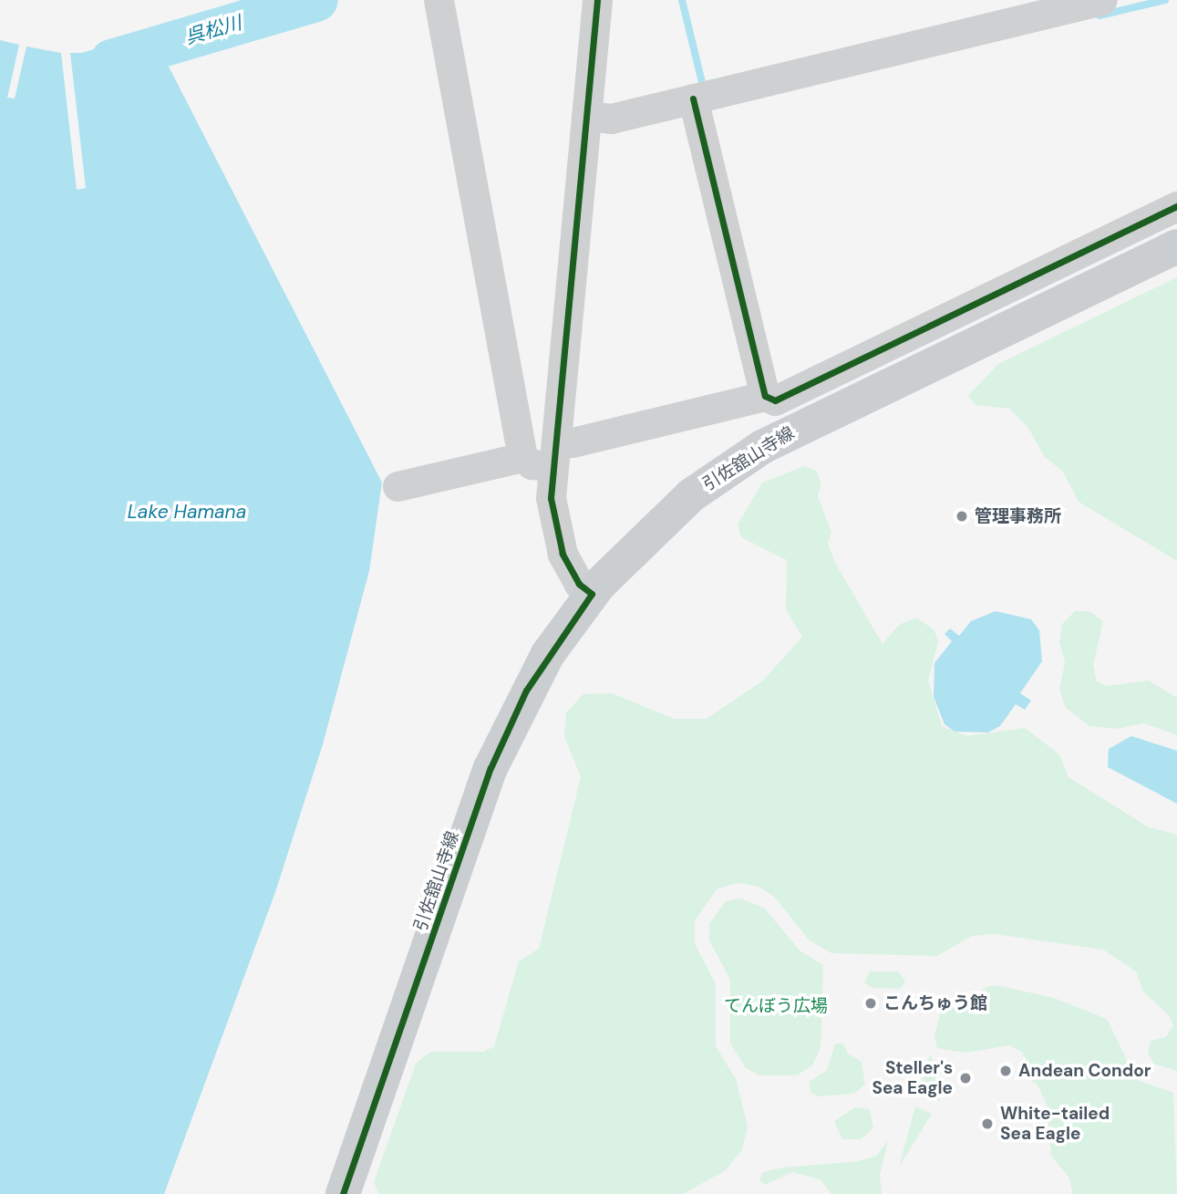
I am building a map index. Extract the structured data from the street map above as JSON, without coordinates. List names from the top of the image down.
{
  "streets": {
    "main road": ["引佐舘山寺線"]
  },
  "water": ["呉松川", "Lake Hamana"],
  "parks": ["てんぼう広場"],
  "places": [
    "管理事務所",
    "こんちゅう館",
    "Andean Condor",
    "Steller's Sea Eagle",
    "White-tailed Sea Eagle"
  ]
}
